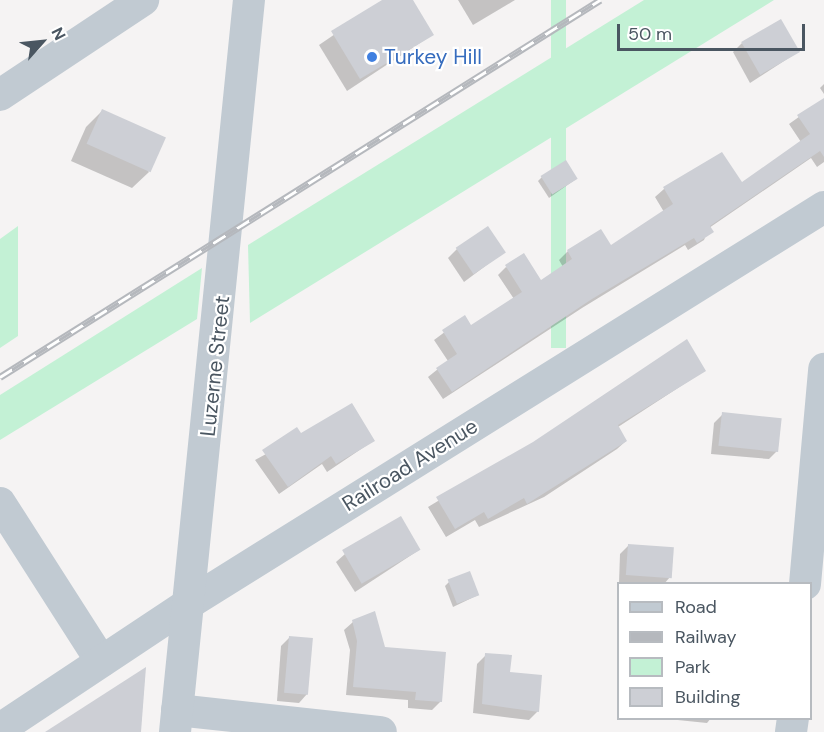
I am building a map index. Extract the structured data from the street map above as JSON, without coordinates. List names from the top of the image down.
{
  "streets": {
    "street": ["Luzerne Street", "Railroad Avenue"]
  },
  "crossings": [
    ["Luzerne Street", "Railroad Avenue"]
  ],
  "places": ["Turkey Hill"],
  "legend": [
    "Road",
    "Railway",
    "Park",
    "Building"
  ],
  "scale_bar": "50 m",
  "north": "top right"
}
